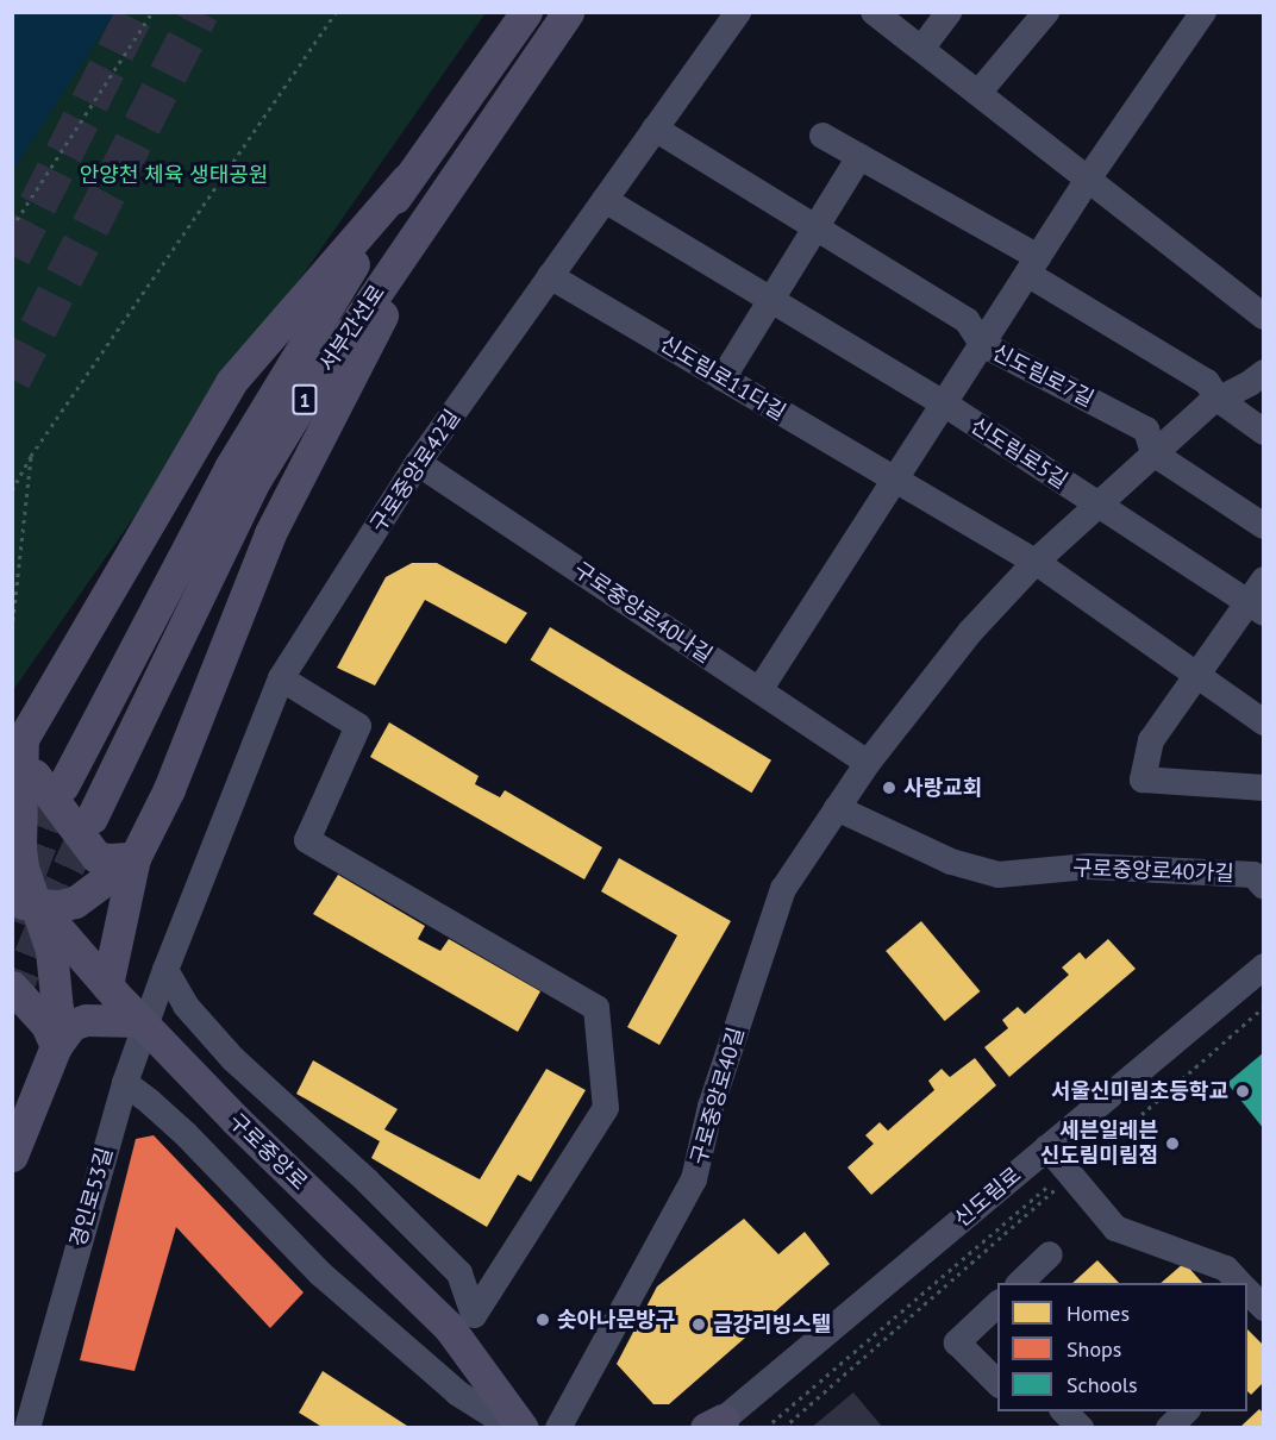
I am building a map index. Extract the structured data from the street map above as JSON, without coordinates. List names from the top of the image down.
{
  "streets": {
    "main road": ["서부간선로", "1", "구로중앙로"],
    "street": [
      "신도림로7길",
      "신도림로11다길",
      "신도림로5길",
      "구로중앙로42길",
      "구로중앙로40나길",
      "구로중앙로40가길",
      "구로중앙로40길",
      "경인로53길",
      "신도림로"
    ]
  },
  "crossings": [
    ["신도림로7길", "구로중앙로42길"],
    ["신도림로7길", "구로중앙로40길"],
    ["신도림로11다길", "구로중앙로42길"],
    ["신도림로11다길", "구로중앙로40길"],
    ["신도림로5길", "구로중앙로42길"],
    ["신도림로5길", "구로중앙로40길"],
    ["구로중앙로42길", "구로중앙로40나길"],
    ["구로중앙로42길", "경인로53길"],
    ["구로중앙로40나길", "구로중앙로40길"],
    ["구로중앙로40가길", "구로중앙로40길"]
  ],
  "parks": ["안양천 체육 생태공원"],
  "places": [
    "사랑교회",
    "서울신미림초등학교",
    "세븐일레븐 신도림미림점",
    "솟아나문방구",
    "금강리빙스텔"
  ],
  "legend": ["Homes", "Shops", "Schools"]
}
